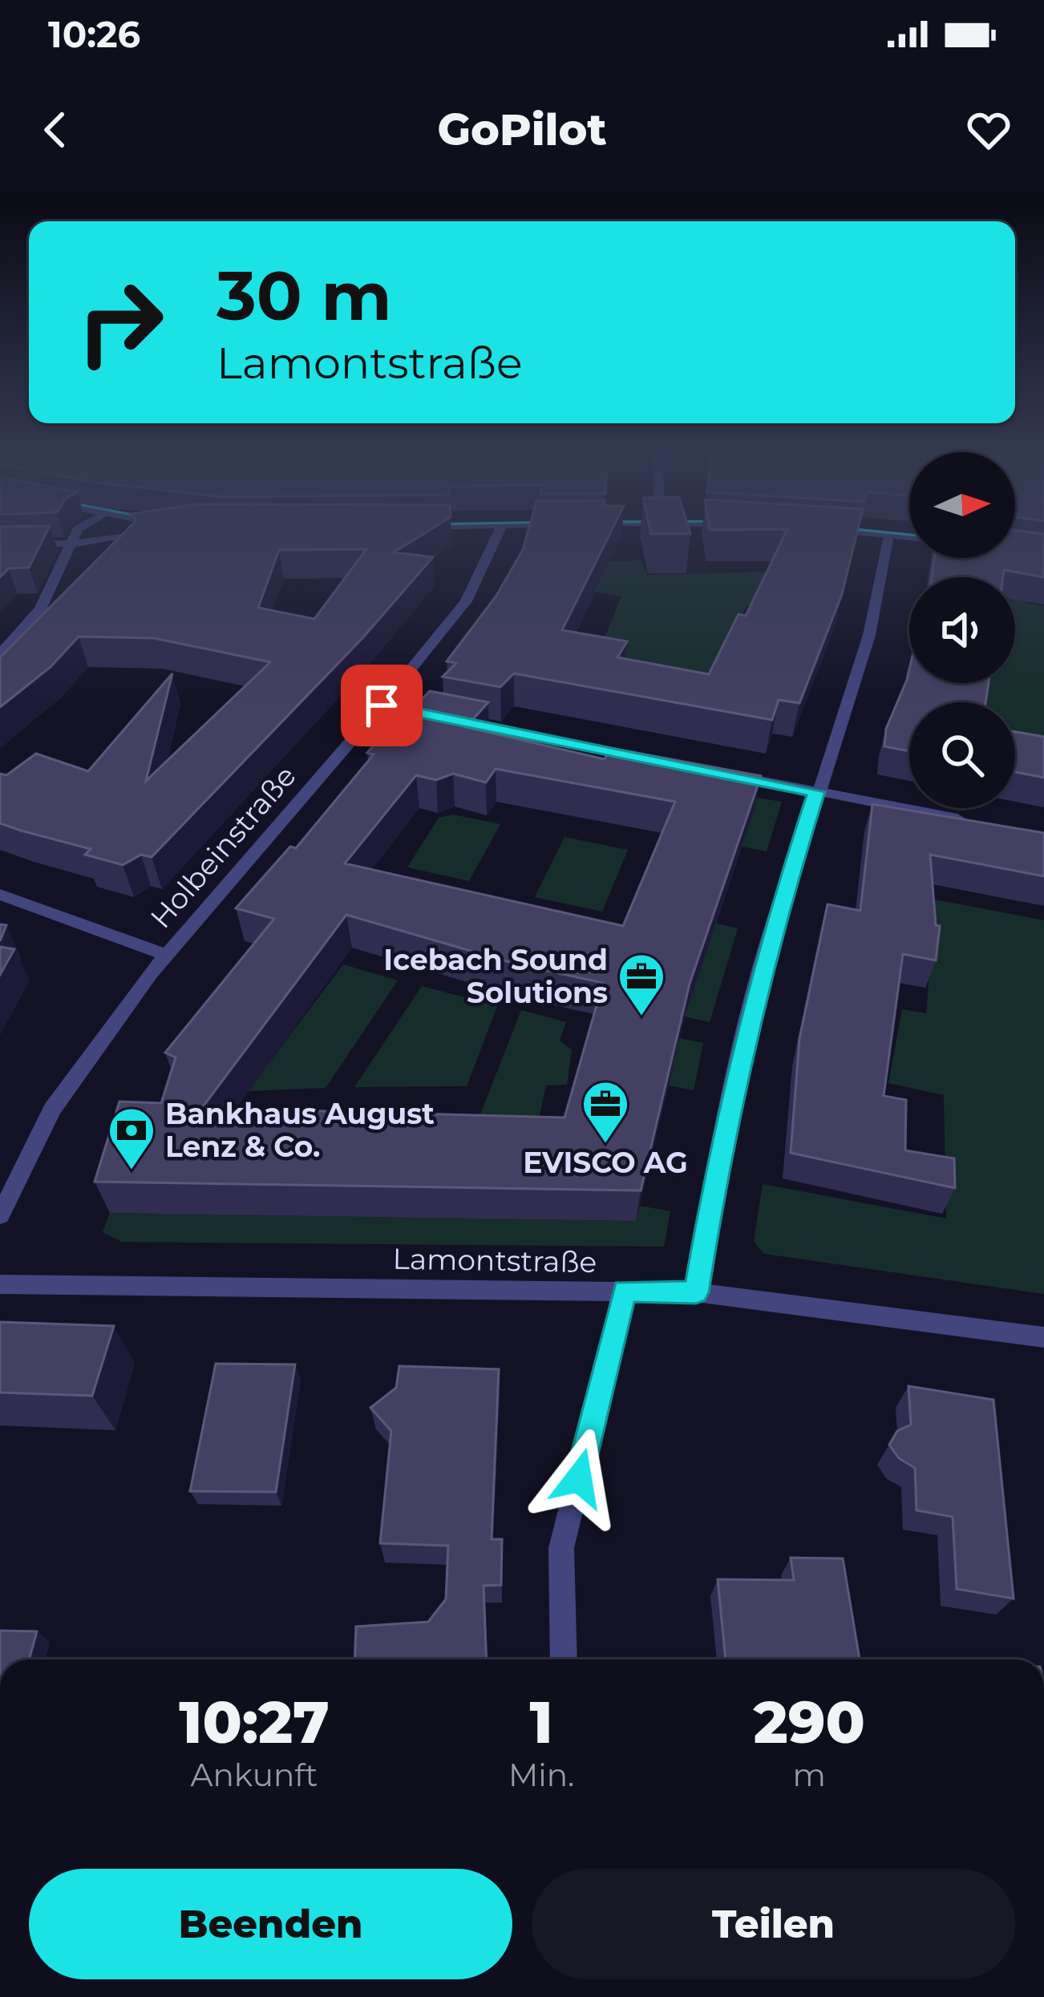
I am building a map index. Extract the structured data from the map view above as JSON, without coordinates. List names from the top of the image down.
{
  "streets": {
    "street": ["Holbeinstraße", "Lamontstraße"]
  },
  "places": {
    "office": ["Icebach Sound Solutions", "EVISCO AG"],
    "bank": ["Bankhaus August Lenz & Co."]
  },
  "north": "right",
  "page": {
    "status": "10:26",
    "header": "GoPilot",
    "turn": ["30 m", "Lamontstraße"],
    "eta": [
      "10:27",
      "Ankunft",
      "1",
      "Min.",
      "290",
      "m"
    ],
    "buttons": ["Beenden", "Teilen"]
  }
}
